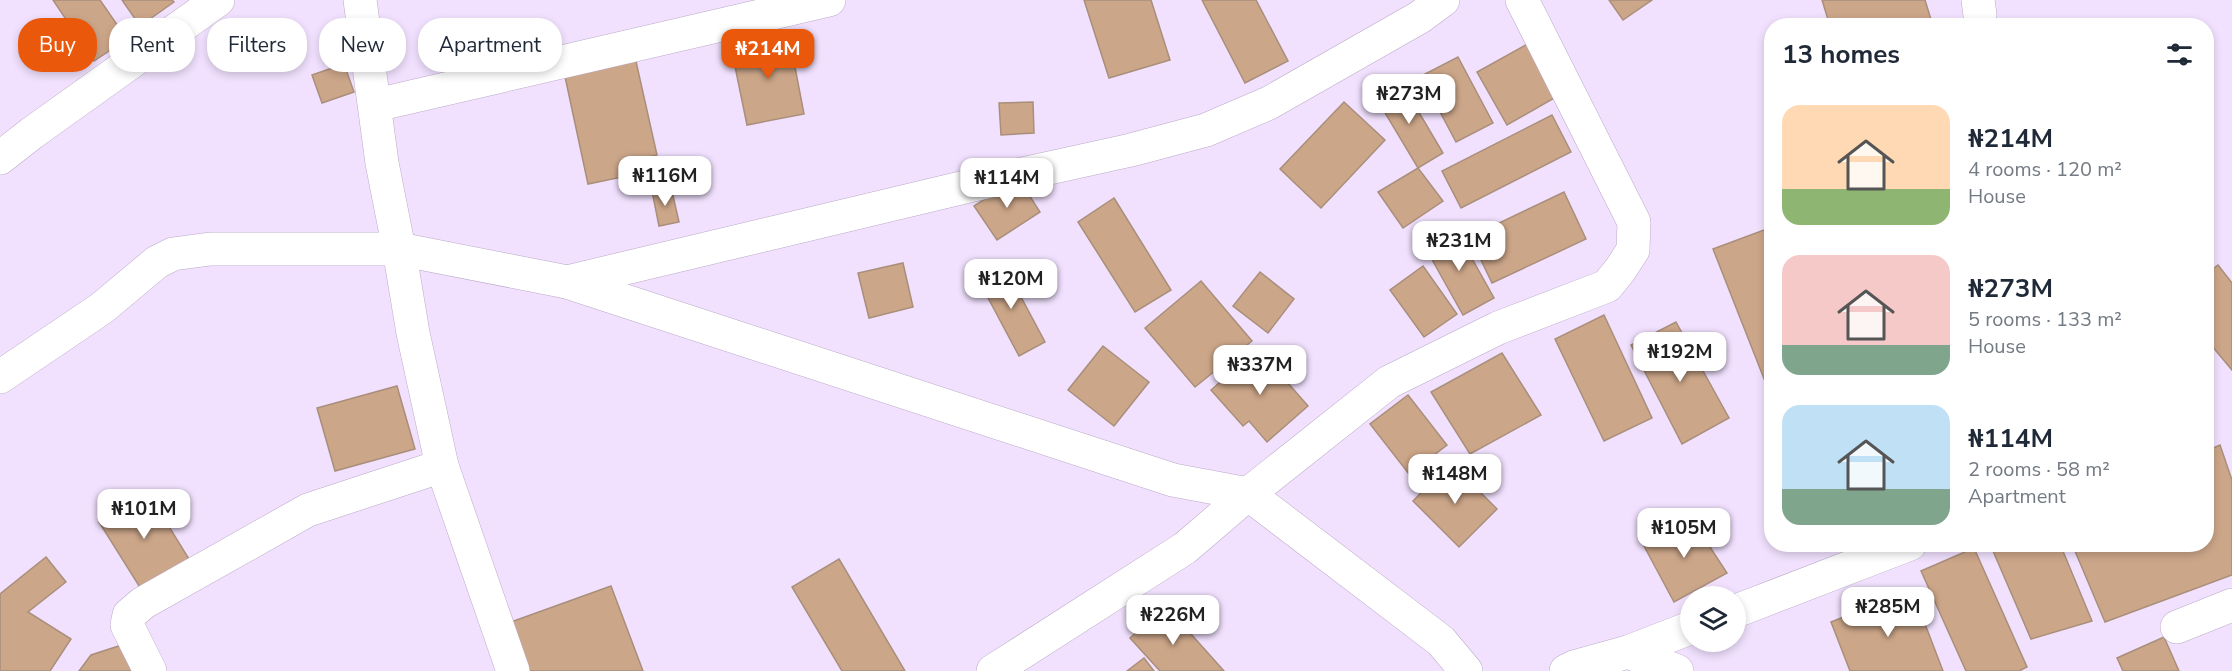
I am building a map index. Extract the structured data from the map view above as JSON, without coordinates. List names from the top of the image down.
{
  "page": {
    "chip": [
      "Buy",
      "Rent",
      "Filters",
      "New",
      "Apartment"
    ],
    "heading": "13 homes",
    "price": [
      "₦214M",
      "₦273M",
      "₦116M",
      "₦114M",
      "₦231M",
      "₦120M",
      "₦192M",
      "₦337M",
      "₦148M",
      "₦101M",
      "₦105M",
      "₦285M",
      "₦226M"
    ],
    "list": [
      {
        "name": "₦214M",
        "note": "4 rooms · 120 m² · House"
      },
      {
        "name": "₦273M",
        "note": "5 rooms · 133 m² · House"
      },
      {
        "name": "₦114M",
        "note": "2 rooms · 58 m² · Apartment"
      }
    ]
  }
}
